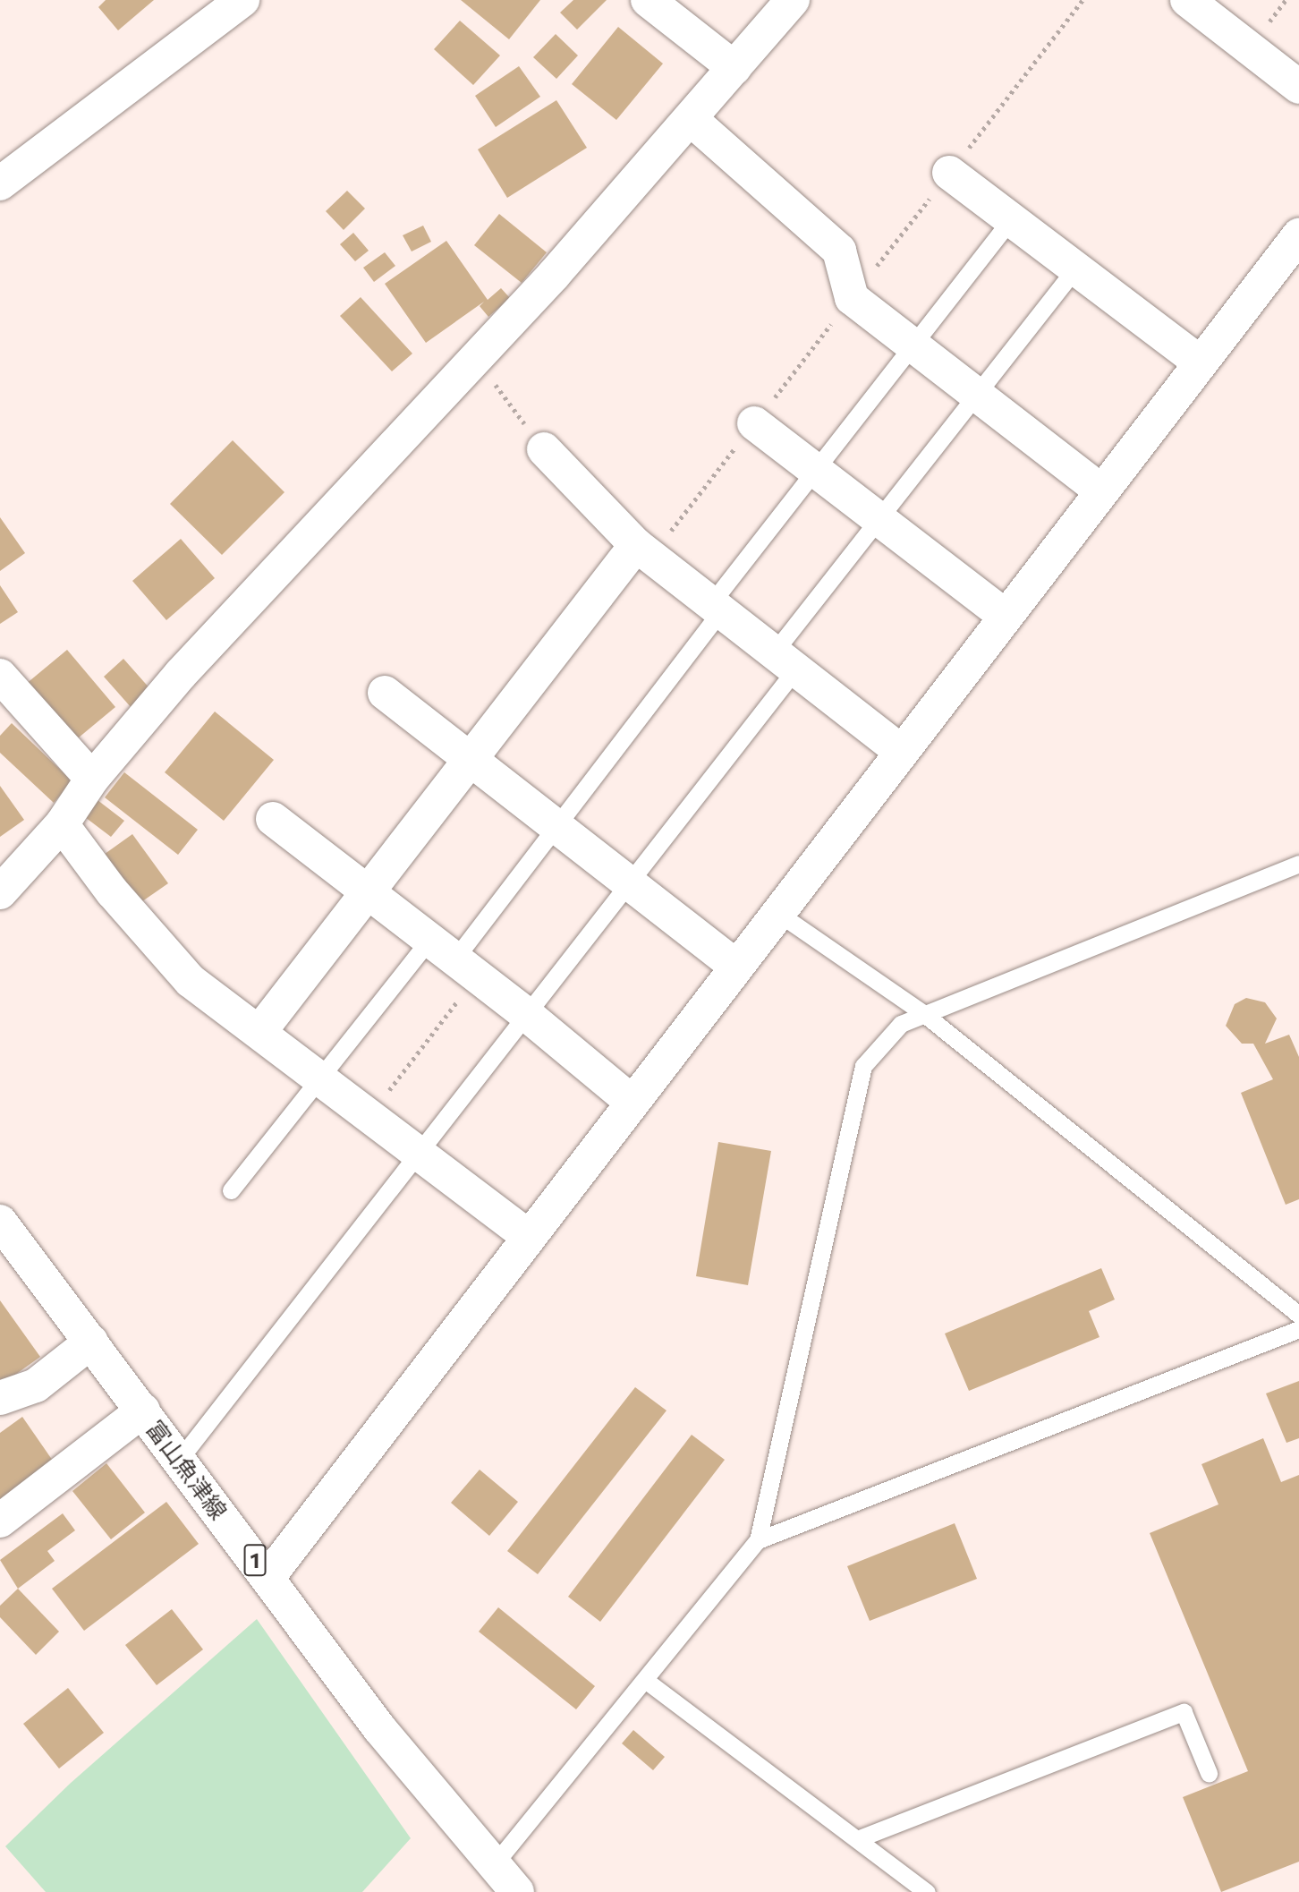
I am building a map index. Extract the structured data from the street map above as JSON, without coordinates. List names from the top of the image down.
{
  "streets": {
    "street": ["富山魚津線", "1"]
  }
}
